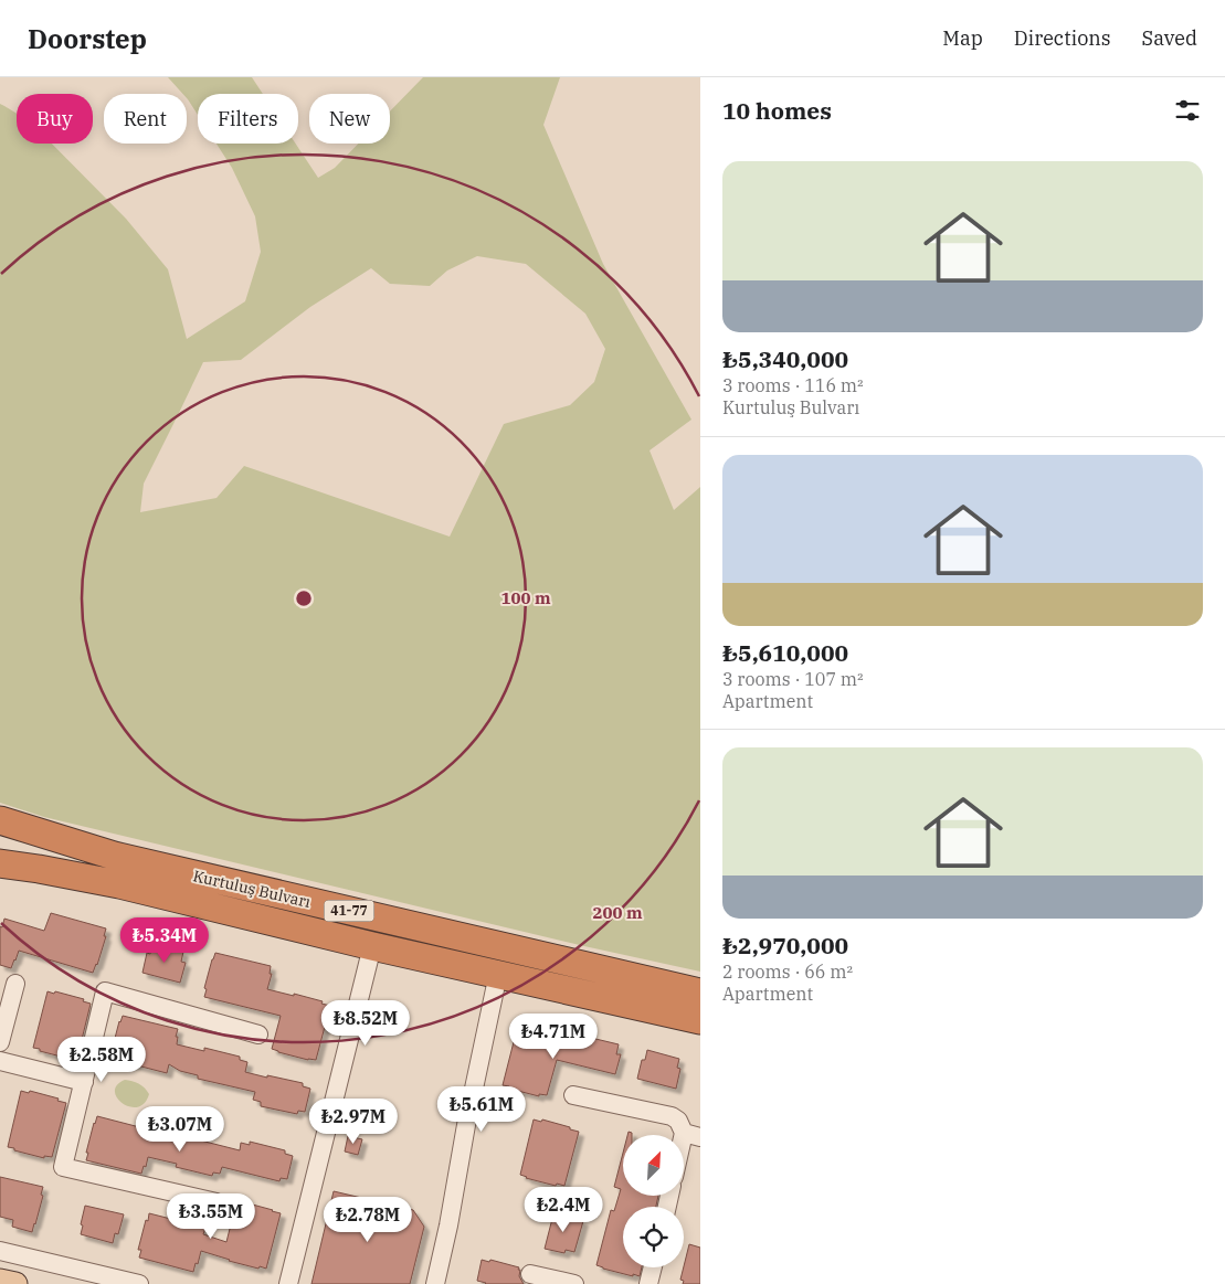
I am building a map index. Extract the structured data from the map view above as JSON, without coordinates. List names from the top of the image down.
{
  "streets": {
    "highway": ["Kurtuluş Bulvarı", "41-77"]
  },
  "north": "top right",
  "page": {
    "header": "Doorstep",
    "nav": ["Map", "Directions", "Saved"],
    "heading": "10 homes",
    "chip": [
      "Buy",
      "Rent",
      "Filters",
      "New"
    ],
    "list": [
      {
        "name": "₺5,340,000",
        "note": "3 rooms · 116 m² · Kurtuluş Bulvarı"
      },
      {
        "name": "₺5,610,000",
        "note": "3 rooms · 107 m² · Apartment"
      },
      {
        "name": "₺2,970,000",
        "note": "2 rooms · 66 m² · Apartment"
      }
    ],
    "price": [
      "₺5.34M",
      "₺8.52M",
      "₺4.71M",
      "₺2.58M",
      "₺5.61M",
      "₺2.97M",
      "₺3.07M",
      "₺2.4M",
      "₺3.55M",
      "₺2.78M"
    ]
  },
  "rings": ["100 m", "200 m"]
}
